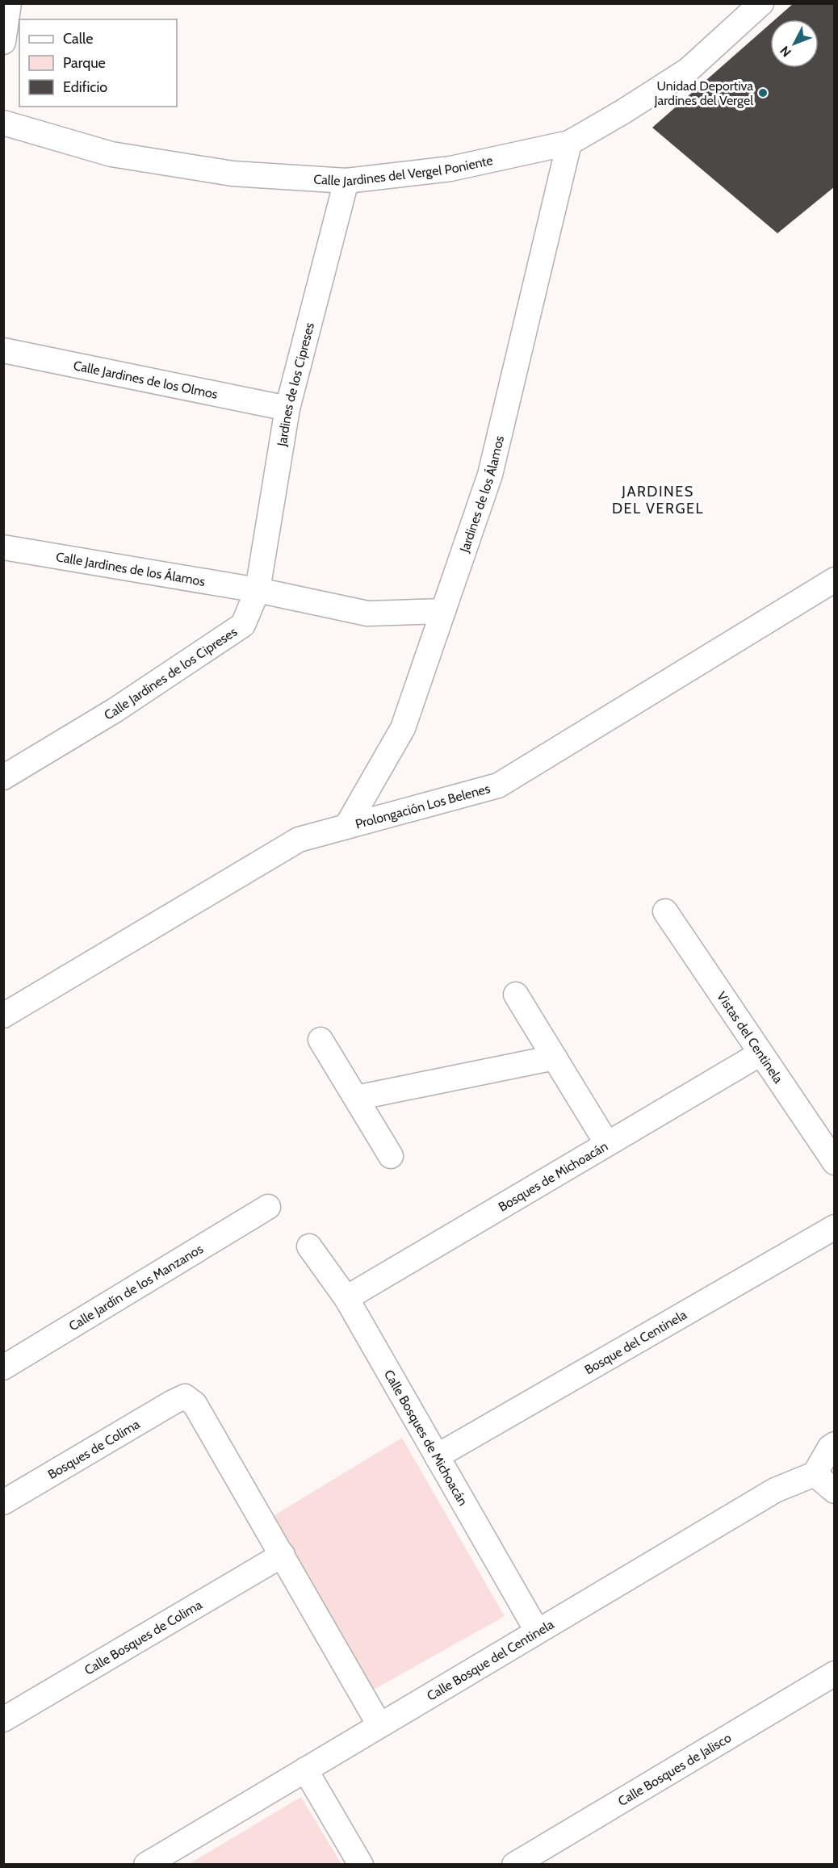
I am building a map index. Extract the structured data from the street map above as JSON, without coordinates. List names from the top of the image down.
{
  "streets": {
    "street": [
      "Calle Jardines del Vergel Poniente",
      "Calle Jardines de los Olmos",
      "Jardines de los Cipreses",
      "Jardines de los Álamos",
      "Calle Jardines de los Álamos",
      "Calle Jardines de los Cipreses",
      "Prolongación Los Belenes",
      "Vistas del Centinela",
      "Bosques de Michoacán",
      "Calle Jardín de los Manzanos",
      "Bosque del Centinela",
      "Calle Bosques de Michoacán",
      "Bosques de Colima",
      "Calle Bosques de Colima",
      "Calle Bosque del Centinela",
      "Calle Bosques de Jalisco"
    ]
  },
  "crossings": [
    ["Calle Jardines del Vergel Poniente", "Jardines de los Cipreses"],
    ["Calle Jardines del Vergel Poniente", "Jardines de los Álamos"],
    ["Calle Jardines de los Olmos", "Jardines de los Cipreses"],
    ["Jardines de los Cipreses", "Calle Jardines de los Álamos"],
    ["Jardines de los Cipreses", "Calle Jardines de los Cipreses"],
    ["Jardines de los Álamos", "Prolongación Los Belenes"],
    ["Calle Jardines de los Álamos", "Calle Jardines de los Cipreses"],
    ["Vistas del Centinela", "Bosques de Michoacán"],
    ["Bosques de Michoacán", "Calle Bosques de Michoacán"],
    ["Bosque del Centinela", "Calle Bosques de Michoacán"],
    ["Calle Bosques de Michoacán", "Calle Bosque del Centinela"],
    ["Bosques de Colima", "Calle Bosques de Colima"]
  ],
  "districts": ["JARDINES DEL VERGEL"],
  "places": ["Unidad Deportiva Jardines del Vergel"],
  "legend": ["Calle", "Parque", "Edificio"],
  "north": "bottom left"
}
